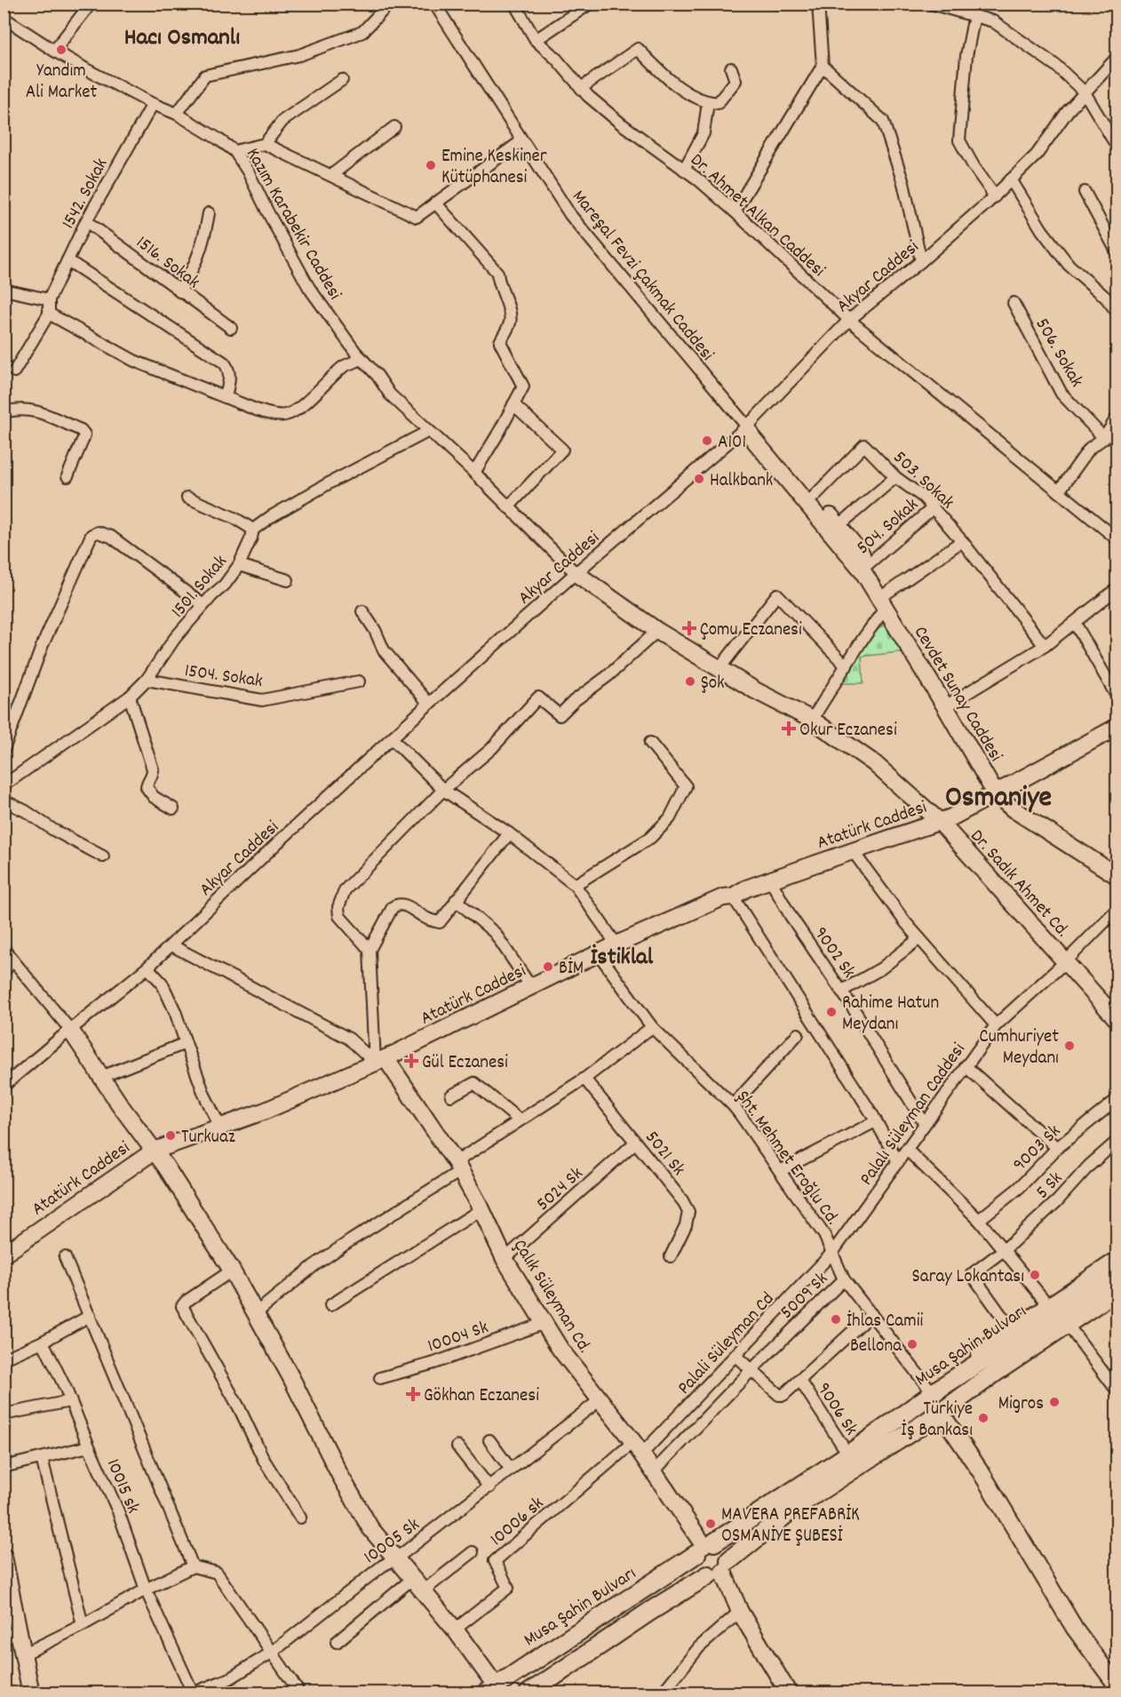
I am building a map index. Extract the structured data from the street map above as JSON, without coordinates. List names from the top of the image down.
{
  "streets": {
    "main road": ["Musa Şahin Bulvarı"],
    "street": [
      "1542. Sokak",
      "Dr. Ahmet Alkan Caddesi",
      "Kazım Karabekir Caddesi",
      "1516. Sokak",
      "Mareşal Fevzi Çakmak Caddesi",
      "Akyar Caddesi",
      "506. Sokak",
      "503. Sokak",
      "504. Sokak",
      "1501. Sokak",
      "1504. Sokak",
      "Cevdet Sunay Caddesi",
      "Atatürk Caddesi",
      "Dr. Sadık Ahmet Cd.",
      "9002 Sk",
      "Palalı Süleyman Caddesi",
      "9003 Sk",
      "5021 Sk",
      "Şht. Mehmet Eroğlu Cd.",
      "5 Sk",
      "5024 Sk",
      "5009 Sk",
      "Çalık Süleyman Cd.",
      "10004 Sk",
      "Palali Süleyman Cd",
      "9006 Sk",
      "10015 sk",
      "10006 sk",
      "10005 Sk"
    ]
  },
  "crossings": [
    ["1542. Sokak", "Kazım Karabekir Caddesi"],
    ["1542. Sokak", "1516. Sokak"],
    ["Dr. Ahmet Alkan Caddesi", "Akyar Caddesi"],
    ["Kazım Karabekir Caddesi", "Akyar Caddesi"],
    ["Kazım Karabekir Caddesi", "Dr. Sadık Ahmet Cd."],
    ["Mareşal Fevzi Çakmak Caddesi", "Akyar Caddesi"],
    ["Akyar Caddesi", "Dr. Sadık Ahmet Cd."],
    ["503. Sokak", "504. Sokak"],
    ["504. Sokak", "Cevdet Sunay Caddesi"],
    ["1501. Sokak", "1504. Sokak"],
    ["Cevdet Sunay Caddesi", "Atatürk Caddesi"],
    ["Atatürk Caddesi", "Dr. Sadık Ahmet Cd."],
    ["Atatürk Caddesi", "9002 Sk"],
    ["Atatürk Caddesi", "Şht. Mehmet Eroğlu Cd."],
    ["Atatürk Caddesi", "Çalık Süleyman Cd."],
    ["Dr. Sadık Ahmet Cd.", "Palalı Süleyman Caddesi"],
    ["9002 Sk", "Palalı Süleyman Caddesi"],
    ["Palalı Süleyman Caddesi", "Şht. Mehmet Eroğlu Cd."],
    ["Palalı Süleyman Caddesi", "Palali Süleyman Cd"],
    ["5021 Sk", "5024 Sk"],
    ["Şht. Mehmet Eroğlu Cd.", "5009 Sk"],
    ["Şht. Mehmet Eroğlu Cd.", "Palali Süleyman Cd"],
    ["Şht. Mehmet Eroğlu Cd.", "Musa Şahin Bulvarı"],
    ["5024 Sk", "Çalık Süleyman Cd."],
    ["5009 Sk", "Çalık Süleyman Cd."],
    ["5009 Sk", "9006 Sk"],
    ["Çalık Süleyman Cd.", "10004 Sk"],
    ["Çalık Süleyman Cd.", "Palali Süleyman Cd"],
    ["Çalık Süleyman Cd.", "Musa Şahin Bulvarı"],
    ["Çalık Süleyman Cd.", "10006 sk"],
    ["Çalık Süleyman Cd.", "10005 Sk"],
    ["Palali Süleyman Cd", "10006 sk"],
    ["Musa Şahin Bulvarı", "9006 Sk"],
    ["10015 sk", "10005 Sk"]
  ],
  "districts": ["Hacı Osmanlı", "Osmaniye", "İstiklal"],
  "places": {
    "other": [
      "Yandım Ali Market",
      "Emine Keskiner Kütüphanesi",
      "A101",
      "Halkbank",
      "Şok",
      "BİM",
      "Rahime Hatun Meydanı",
      "Cumhuriyet Meydanı",
      "Turkuaz",
      "Saray Lokantası",
      "İhlas Camii",
      "Bellona",
      "Migros",
      "Türkiye İş Bankası",
      "MAVERA PREFABRİK OSMANİYE ŞUBESİ"
    ],
    "health": [
      "Çomu Eczanesi",
      "Okur Eczanesi",
      "Gül Eczanesi",
      "Gökhan Eczanesi"
    ]
  }
}
